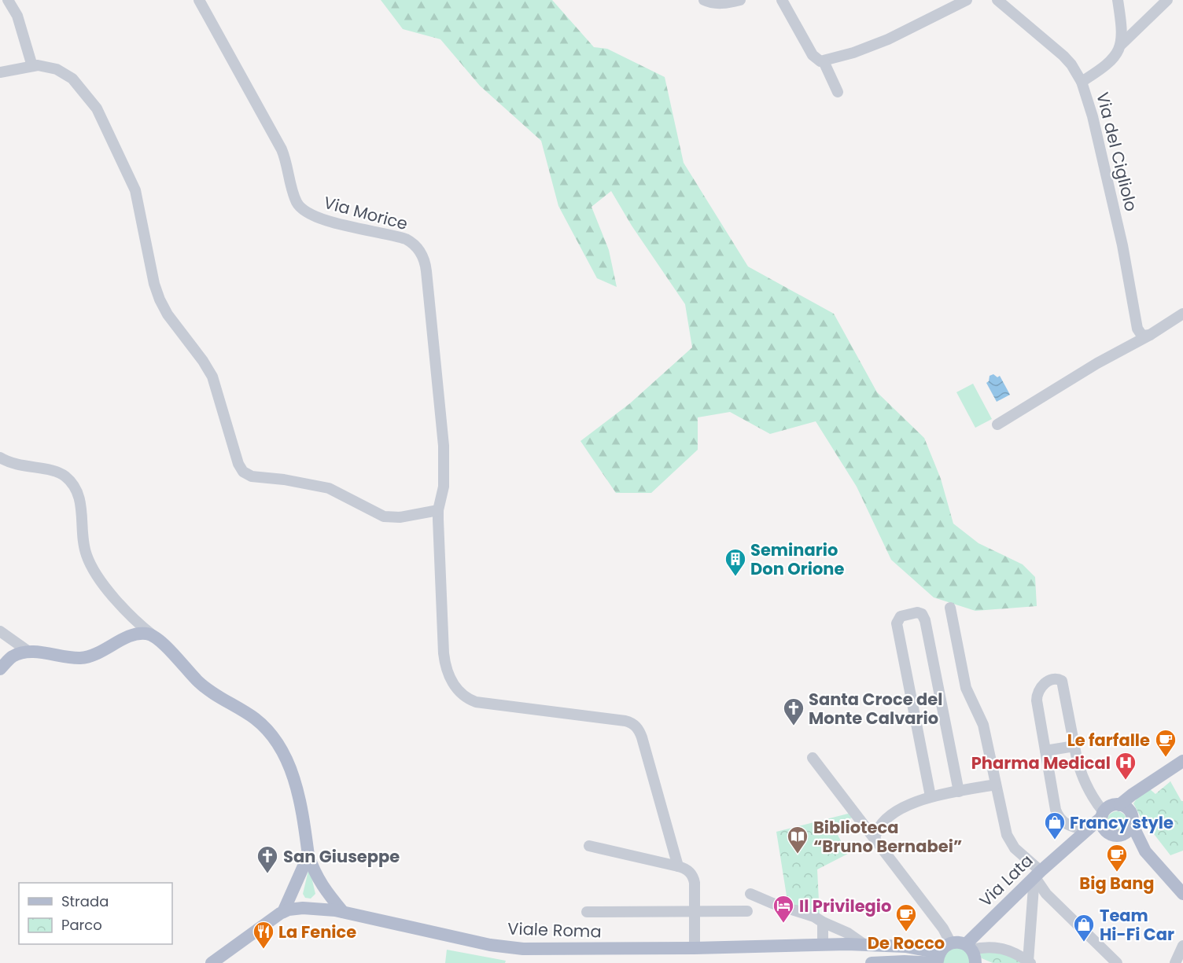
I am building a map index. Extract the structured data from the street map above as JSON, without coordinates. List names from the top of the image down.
{
  "streets": {
    "main road": ["Via Lata", "Viale Roma"],
    "street": ["Via del Cigliolo", "Via Morice"]
  },
  "places": {
    "building": ["Seminario Don Orione"],
    "church": ["Santa Croce del Monte Calvario", "San Giuseppe"],
    "cafe": ["Le farfalle", "Big Bang", "De Rocco"],
    "hospital": ["Pharma Medical"],
    "shop": ["Francy style", "Team Hi-Fi Car"],
    "library": ["Biblioteca “Bruno Bernabei”"],
    "hotel": ["Il Privilegio"],
    "restaurant": ["La Fenice"]
  },
  "legend": ["Strada", "Parco"]
}
